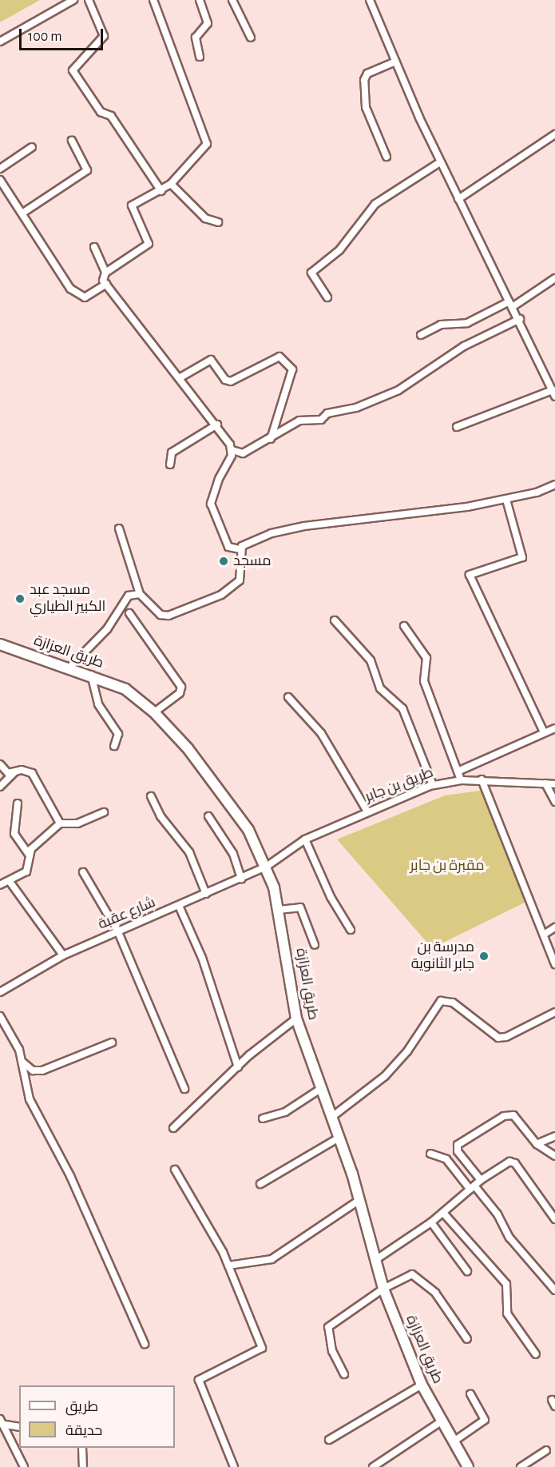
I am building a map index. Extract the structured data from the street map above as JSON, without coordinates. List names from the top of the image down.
{
  "streets": {
    "street": ["طريق العزازة", "طريق بن جابر", "شارع عقبة"]
  },
  "crossings": [
    ["طريق العزازة", "طريق بن جابر"],
    ["طريق العزازة", "شارع عقبة"],
    ["طريق بن جابر", "شارع عقبة"]
  ],
  "parks": ["مقبرة بن جابر"],
  "places": ["مسجد", "مسجد عبد الكبير الطياري", "مدرسة بن جابر الثانوية"],
  "legend": ["طريق", "حديقة"],
  "scale_bar": "100 m"
}
